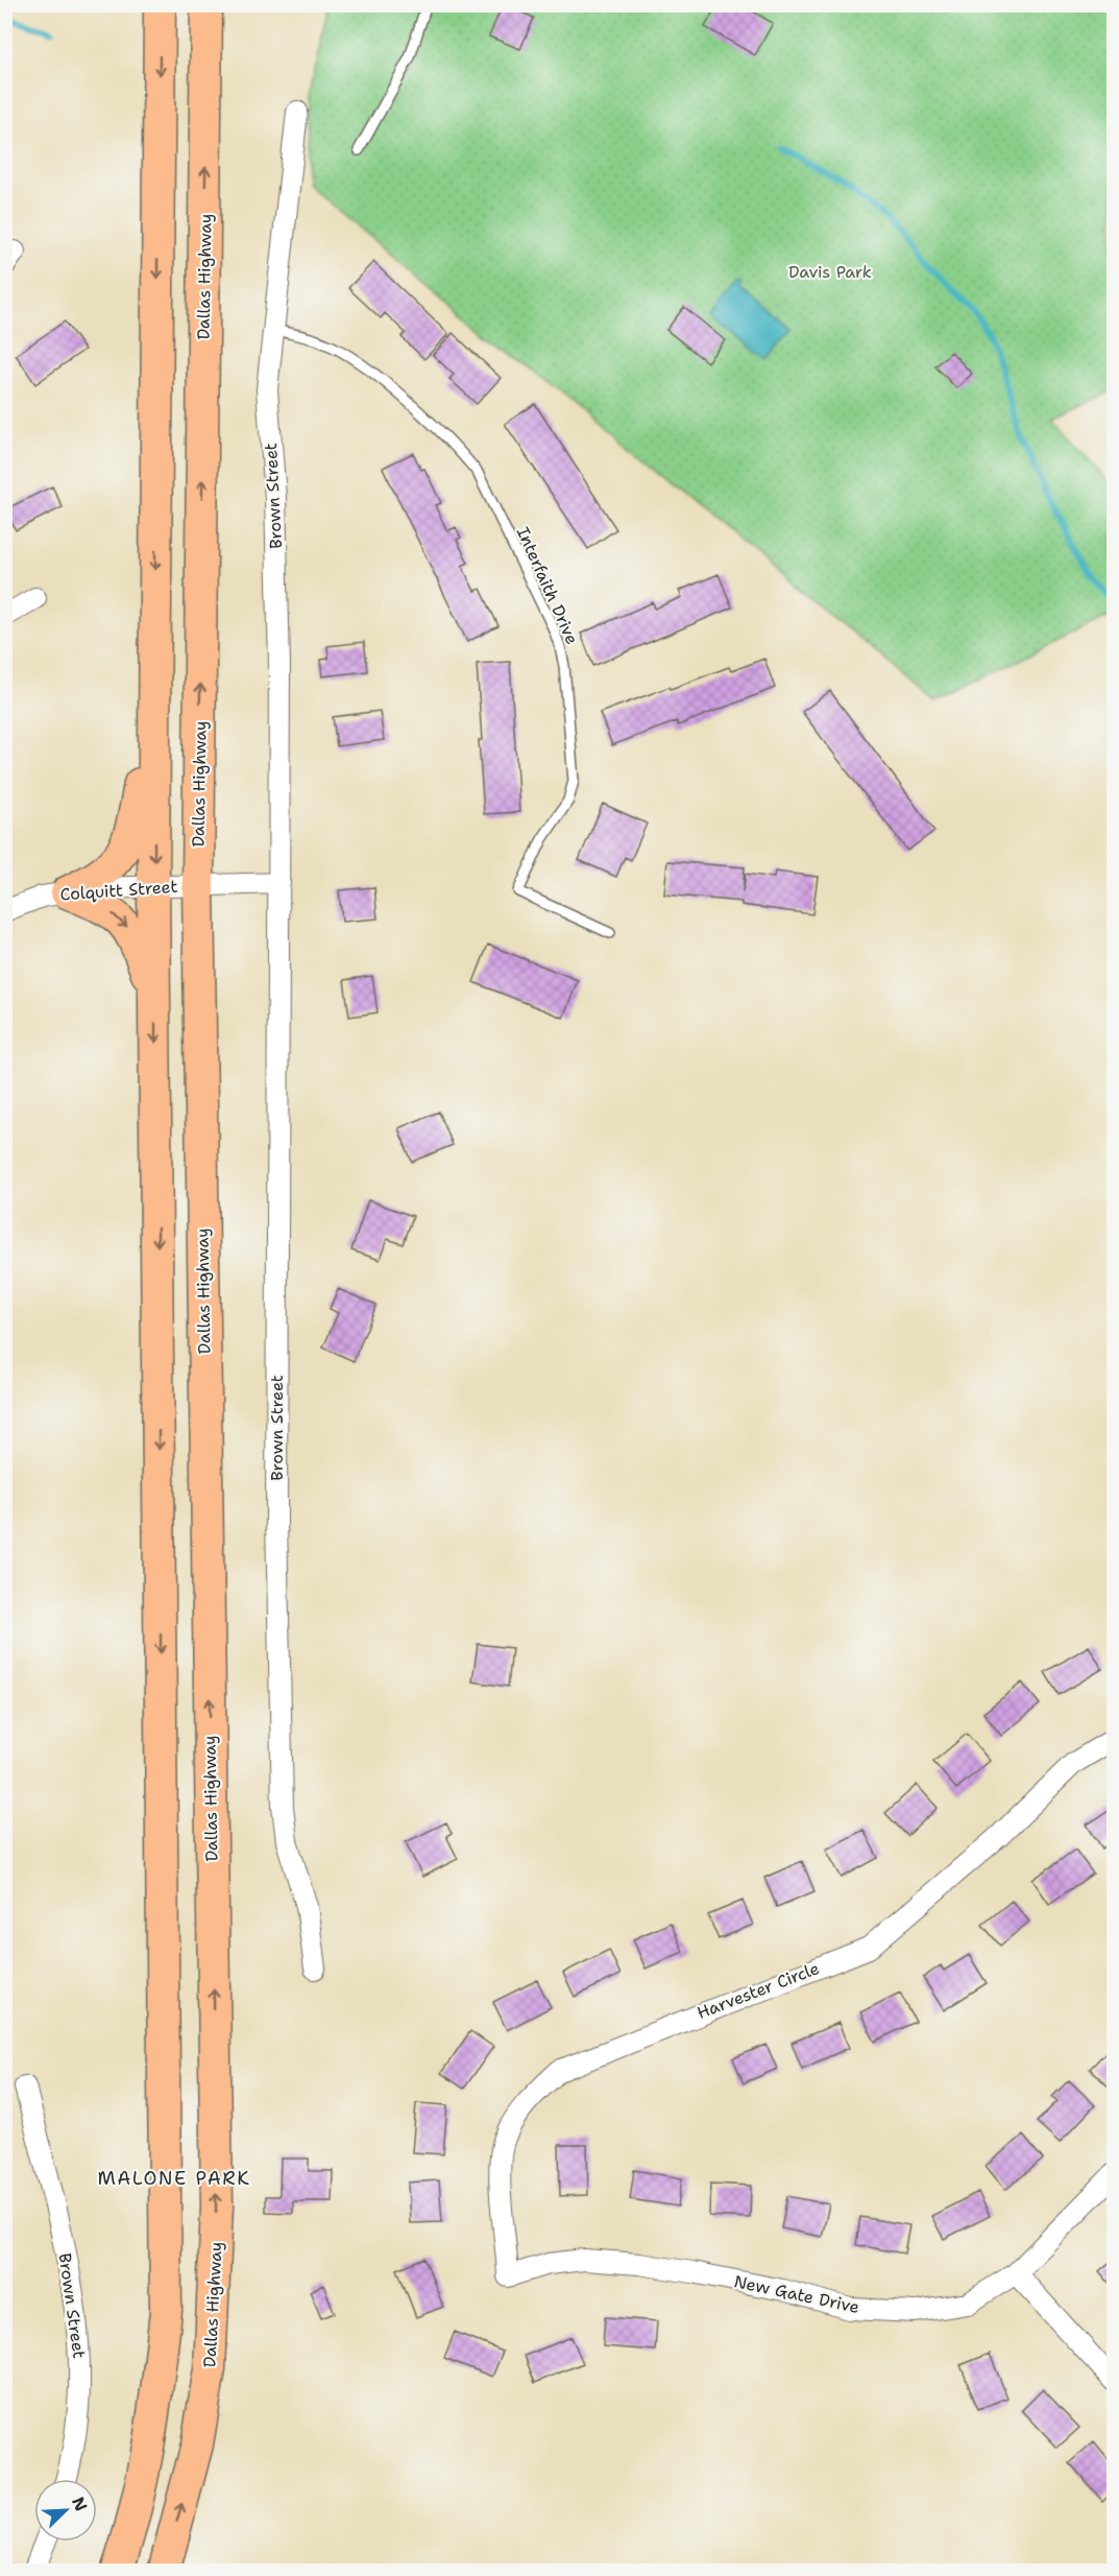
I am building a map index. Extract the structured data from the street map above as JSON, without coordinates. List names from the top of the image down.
{
  "streets": {
    "main road": ["Dallas Highway"],
    "street": [
      "Brown Street",
      "Colquitt Street",
      "Harvester Circle",
      "New Gate Drive"
    ],
    "lane": ["Interfaith Drive"]
  },
  "crossings": [
    ["Dallas Highway", "Colquitt Street"],
    ["Brown Street", "Interfaith Drive"],
    ["Harvester Circle", "New Gate Drive"]
  ],
  "districts": ["MALONE PARK"],
  "parks": ["Davis Park"],
  "north": "top right"
}
